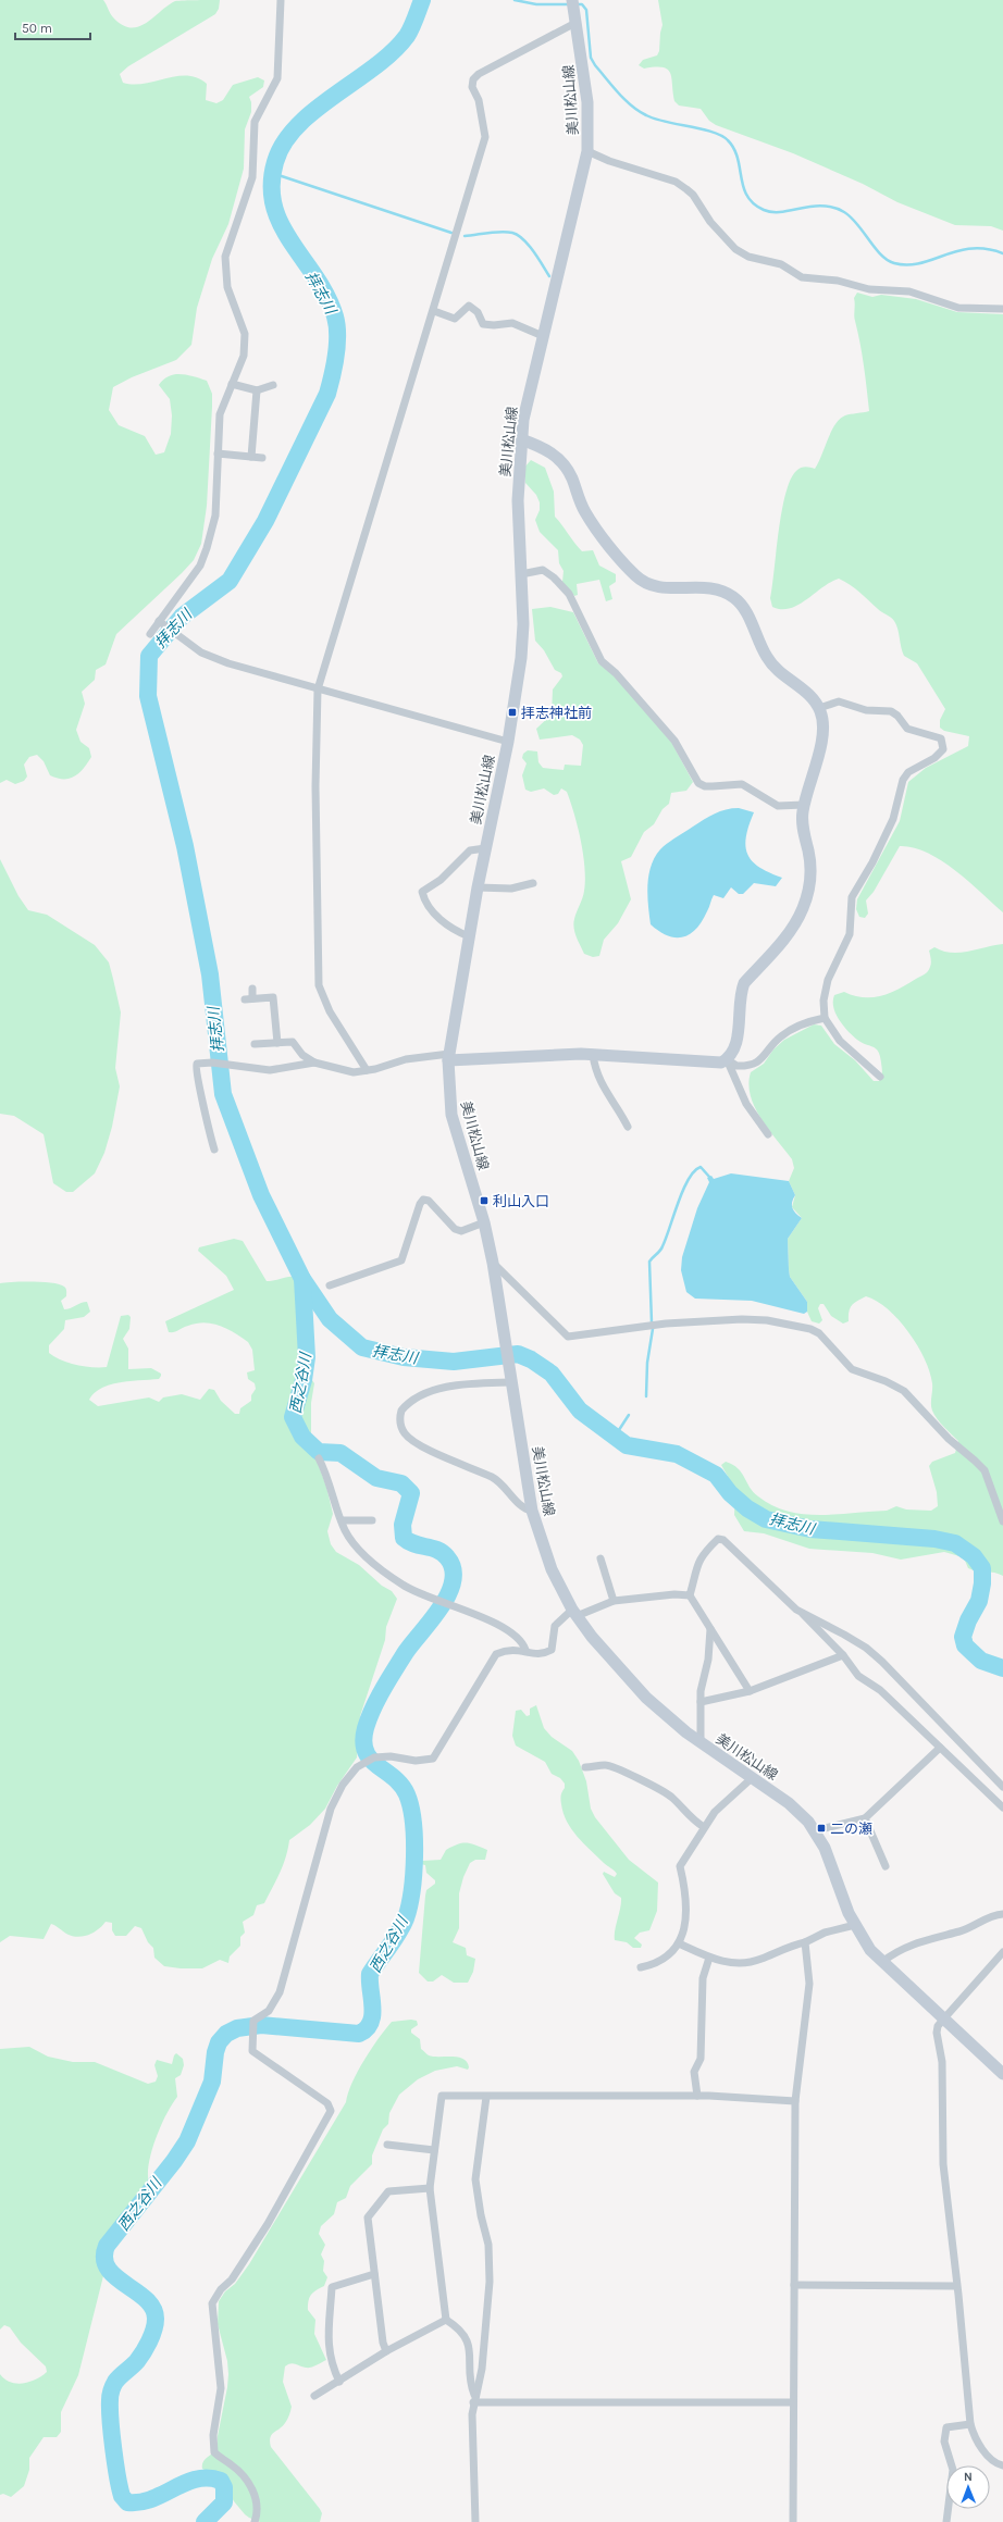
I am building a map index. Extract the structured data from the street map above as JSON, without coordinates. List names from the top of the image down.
{
  "streets": {
    "main road": ["美川松山線"]
  },
  "water": ["拝志川", "西之谷川"],
  "places": {
    "transit": ["拝志神社前", "利山入口", "二の瀬"]
  },
  "scale_bar": "50 m",
  "north": "top"
}
